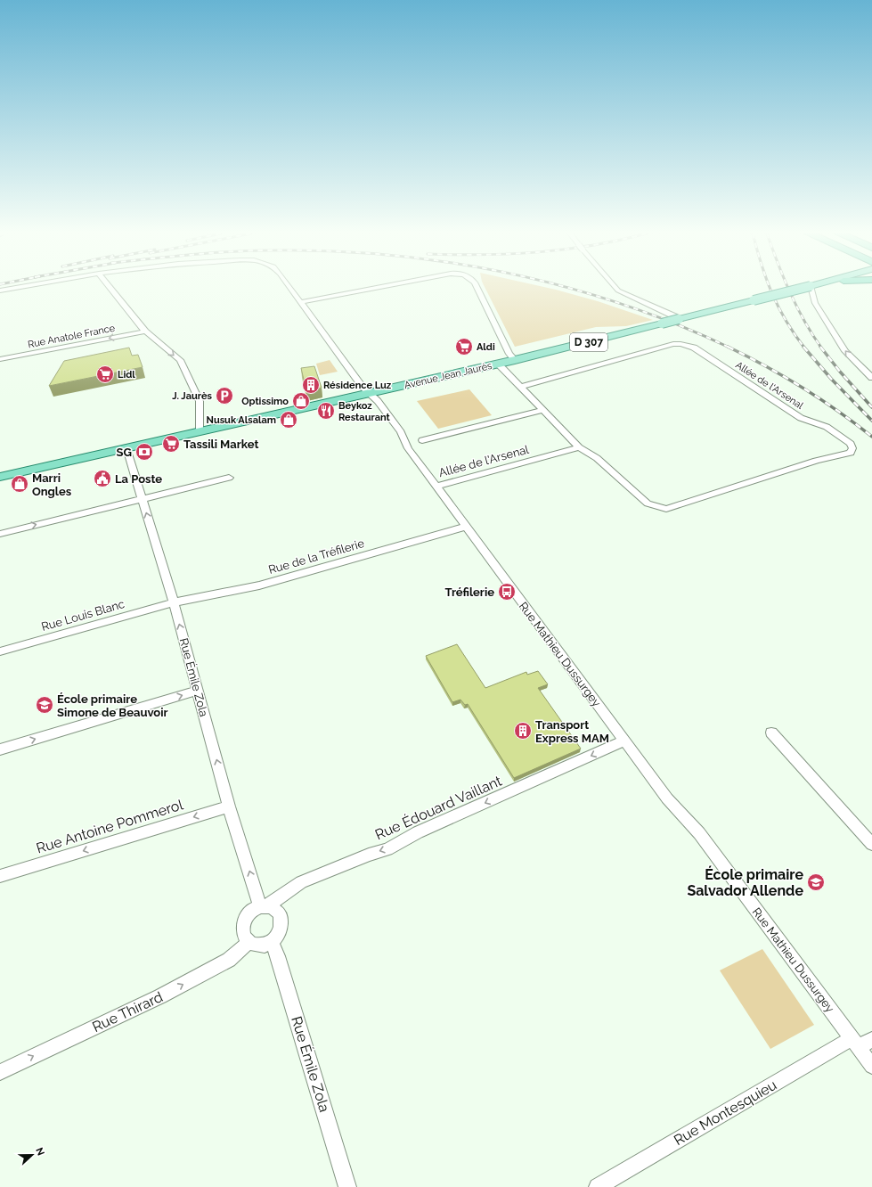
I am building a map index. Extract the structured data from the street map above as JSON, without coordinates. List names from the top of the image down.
{
  "streets": {
    "main road": ["D 307", "Avenue Jean Jaurès"],
    "street": [
      "Rue Anatole France",
      "Allée de l'Arsenal",
      "Rue de la Tréfilerie",
      "Rue Louis Blanc",
      "Rue Mathieu Dussurgey",
      "Rue Émile Zola",
      "Rue Édouard Vaillant",
      "Rue Antoine Pommerol",
      "Rue Thirard",
      "Rue Montesquieu"
    ]
  },
  "crossings": [
    ["Avenue Jean Jaurès", "Allée de l'Arsenal"],
    ["Avenue Jean Jaurès", "Rue Mathieu Dussurgey"],
    ["Avenue Jean Jaurès", "Rue Émile Zola"],
    ["Allée de l'Arsenal", "Rue Mathieu Dussurgey"],
    ["Rue de la Tréfilerie", "Rue Louis Blanc"],
    ["Rue de la Tréfilerie", "Rue Mathieu Dussurgey"],
    ["Rue de la Tréfilerie", "Rue Émile Zola"],
    ["Rue Louis Blanc", "Rue Émile Zola"],
    ["Rue Mathieu Dussurgey", "Rue Édouard Vaillant"],
    ["Rue Mathieu Dussurgey", "Rue Montesquieu"],
    ["Rue Émile Zola", "Rue Édouard Vaillant"],
    ["Rue Émile Zola", "Rue Antoine Pommerol"],
    ["Rue Émile Zola", "Rue Thirard"],
    ["Rue Édouard Vaillant", "Rue Thirard"]
  ],
  "one_way": [
    "Rue Anatole France",
    "Rue Émile Zola",
    "Rue Édouard Vaillant",
    "Rue Antoine Pommerol",
    "Rue Thirard"
  ],
  "places": {
    "supermarket": ["Aldi", "Lidl", "Tassili Market"],
    "building": ["Résidence Luz", "Transport Express MAM"],
    "parking": ["J. Jaurès"],
    "shop": ["Optissimo", "Nusuk Alsalam", "Marri Ongles"],
    "restaurant": ["Beykoz Restaurant"],
    "bank": ["SG"],
    "public building": ["La Poste"],
    "bus stop": ["Tréfilerie"],
    "school or university": ["École primaire Simone de Beauvoir", "École primaire Salvador Allende"]
  },
  "north": "right"
}
